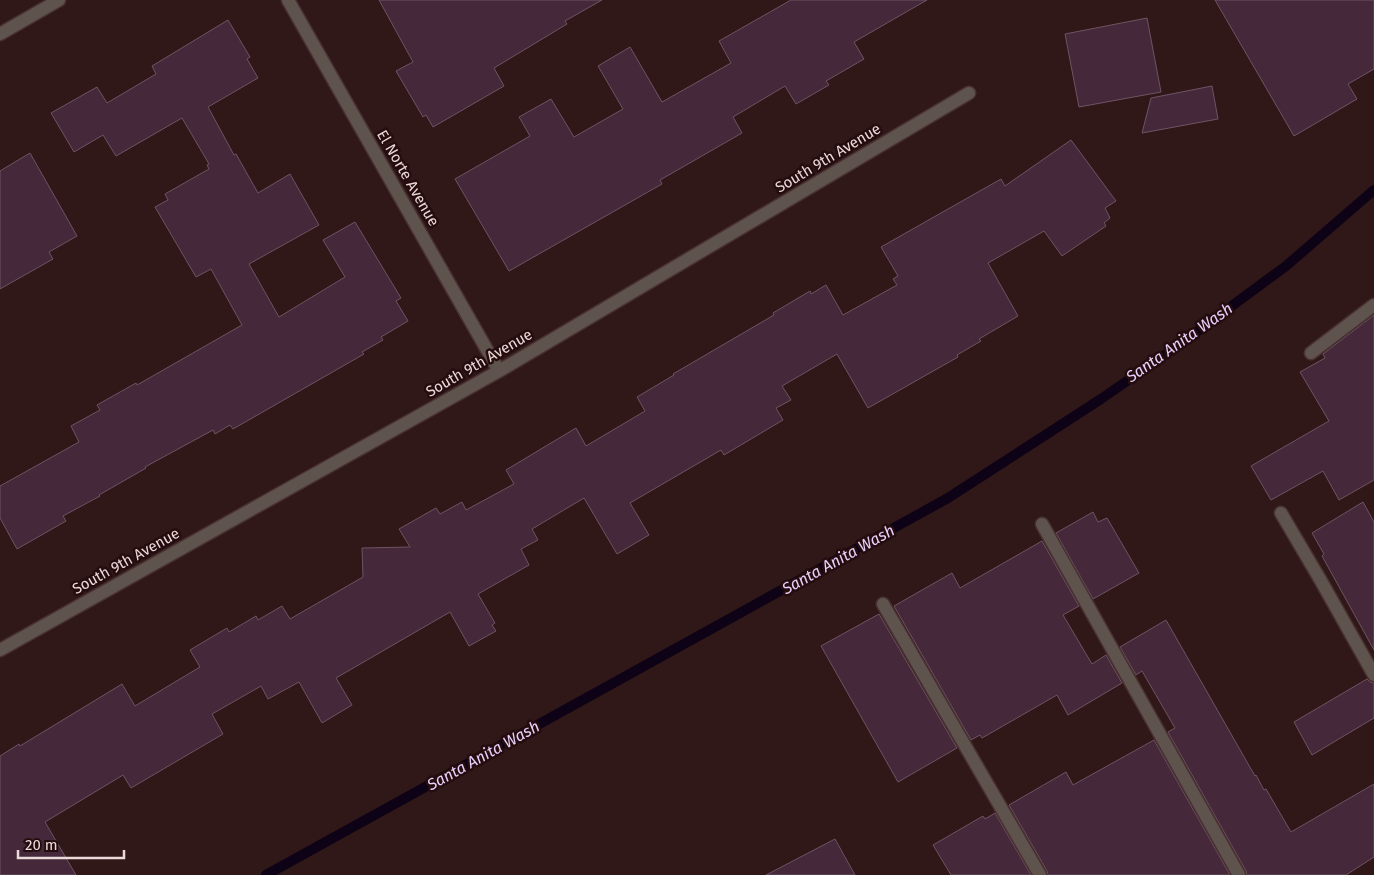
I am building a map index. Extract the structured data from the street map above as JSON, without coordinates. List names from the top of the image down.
{
  "streets": {
    "street": ["South 9th Avenue", "El Norte Avenue"]
  },
  "crossings": [
    ["South 9th Avenue", "El Norte Avenue"]
  ],
  "water": ["Santa Anita Wash"],
  "scale_bar": "20 m"
}
